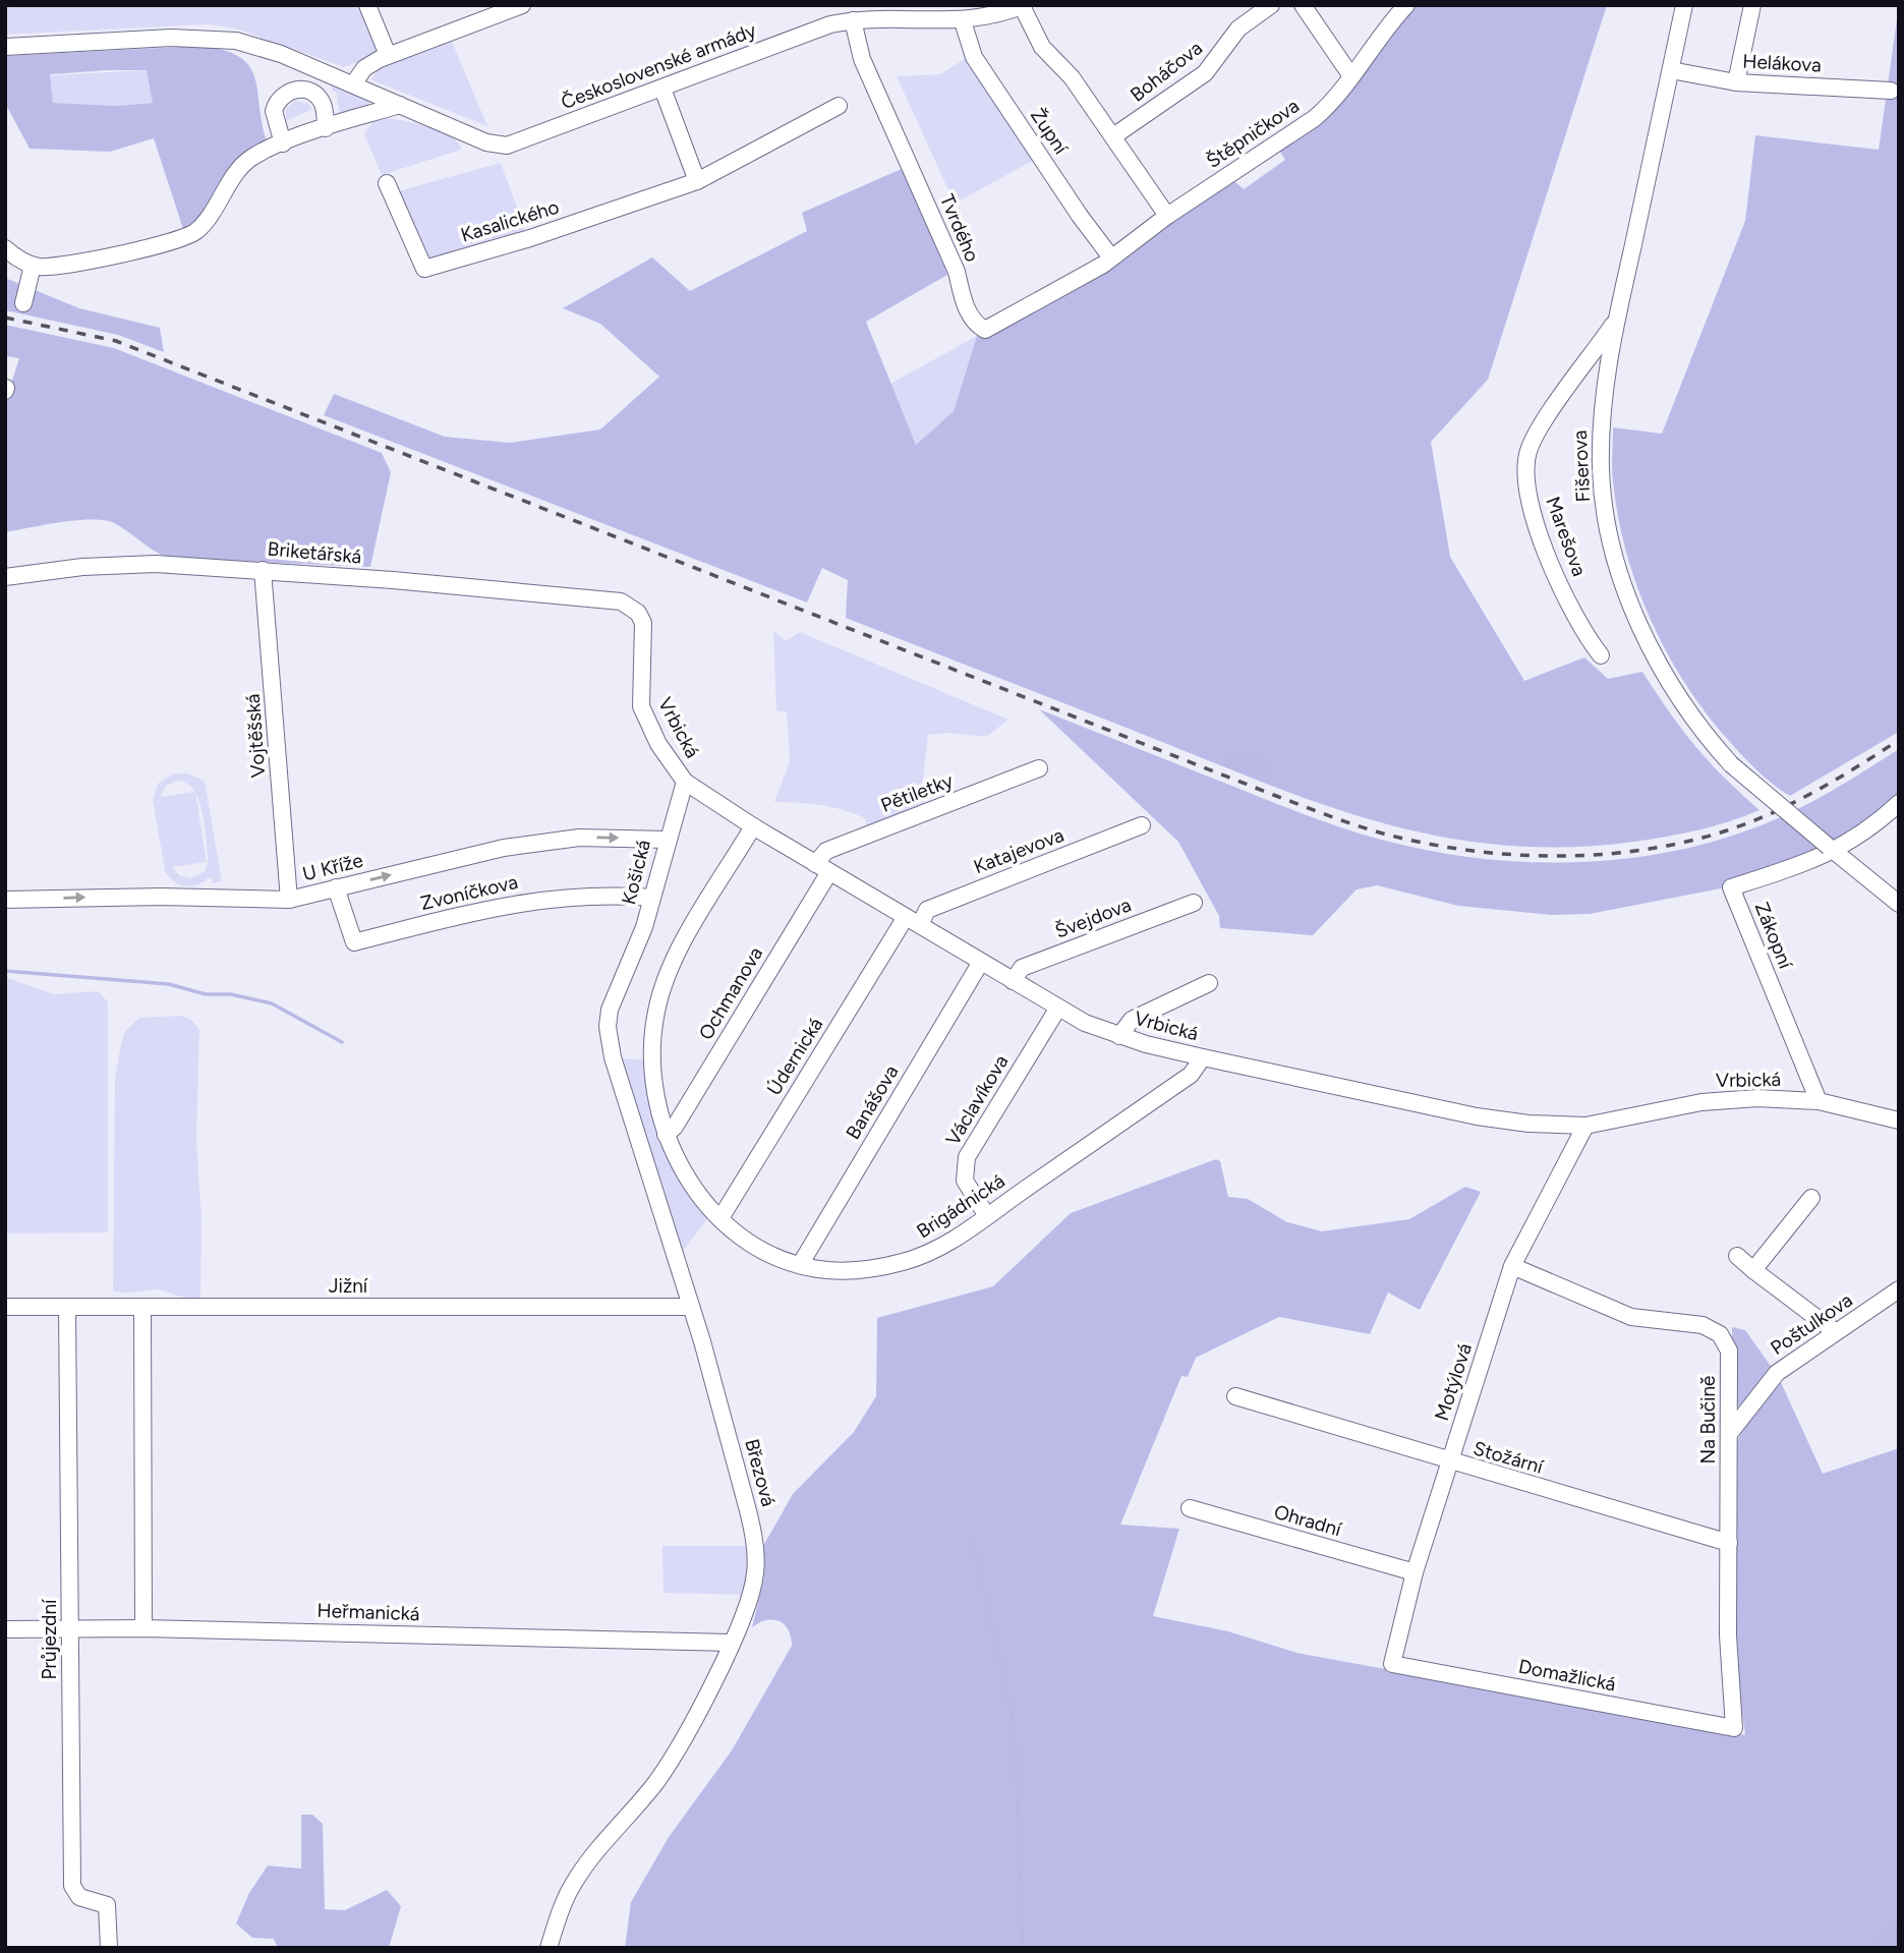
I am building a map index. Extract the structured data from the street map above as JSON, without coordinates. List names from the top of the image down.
{
  "streets": {
    "street": [
      "Helákova",
      "Československé armády",
      "Boháčova",
      "Župní",
      "Štěpničkova",
      "Kasalického",
      "Tvrdého",
      "Fišerova",
      "Marešova",
      "Briketářská",
      "Vrbická",
      "Vojtěšská",
      "Pětiletky",
      "Katajevova",
      "U Kříže",
      "Košická",
      "Zvoníčkova",
      "Švejdova",
      "Zákopní",
      "Ochmanova",
      "Údernická",
      "Václavíkova",
      "Banášova",
      "Brigádnická",
      "Jižní",
      "Poštulkova",
      "Motýlová",
      "Na Bučině",
      "Stožární",
      "Březová",
      "Ohradní",
      "Heřmanická",
      "Průjezdní",
      "Domažlická"
    ]
  },
  "crossings": [
    ["Helákova", "Fišerova"],
    ["Československé armády", "Župní"],
    ["Československé armády", "Tvrdého"],
    ["Župní", "Štěpničkova"],
    ["Štěpničkova", "Tvrdého"],
    ["Fišerova", "Marešova"],
    ["Fišerova", "Zákopní"],
    ["Briketářská", "Vrbická"],
    ["Briketářská", "Vojtěšská"],
    ["Vrbická", "Pětiletky"],
    ["Vrbická", "Katajevova"],
    ["Vrbická", "Košická"],
    ["Vrbická", "Švejdova"],
    ["Vrbická", "Zákopní"],
    ["Vrbická", "Ochmanova"],
    ["Vrbická", "Údernická"],
    ["Vrbická", "Václavíkova"],
    ["Vrbická", "Banášova"],
    ["Vrbická", "Brigádnická"],
    ["Vrbická", "Motýlová"],
    ["Vojtěšská", "U Kříže"],
    ["Pětiletky", "Ochmanova"],
    ["Katajevova", "Údernická"],
    ["U Kříže", "Košická"],
    ["U Kříže", "Zvoníčkova"],
    ["Košická", "Zvoníčkova"],
    ["Košická", "Březová"],
    ["Ochmanova", "Brigádnická"],
    ["Údernická", "Brigádnická"],
    ["Václavíkova", "Brigádnická"],
    ["Banášova", "Brigádnická"],
    ["Jižní", "Březová"],
    ["Jižní", "Průjezdní"],
    ["Poštulkova", "Na Bučině"],
    ["Motýlová", "Na Bučině"],
    ["Motýlová", "Stožární"],
    ["Motýlová", "Ohradní"],
    ["Motýlová", "Domažlická"],
    ["Na Bučině", "Stožární"],
    ["Na Bučině", "Domažlická"],
    ["Březová", "Heřmanická"],
    ["Heřmanická", "Průjezdní"]
  ],
  "one_way": ["U Kříže"]
}
